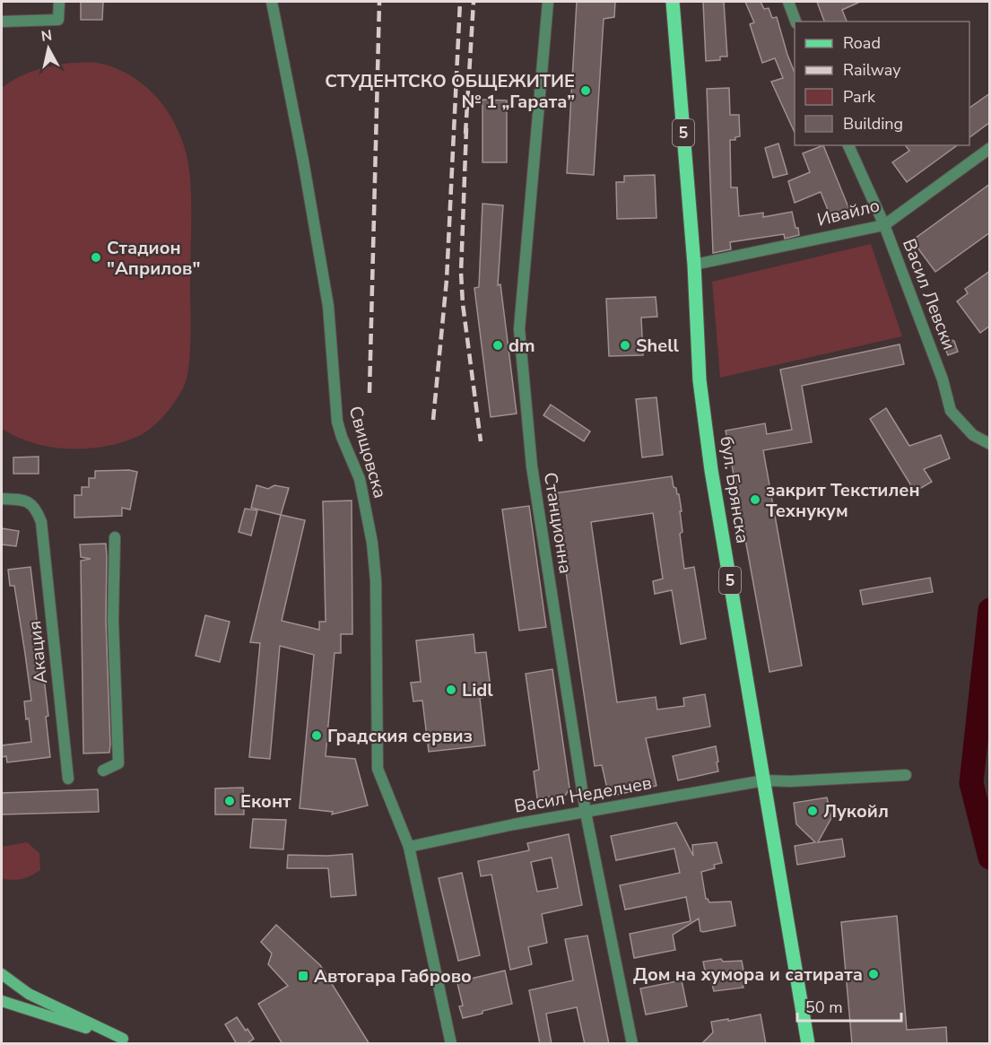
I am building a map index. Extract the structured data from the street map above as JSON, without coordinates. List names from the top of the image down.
{
  "streets": {
    "main road": ["5", "бул. Брянска"],
    "street": [
      "Ивайло",
      "Васил Левски",
      "Свищовска",
      "Станционна",
      "Акация",
      "Васил Неделчев"
    ]
  },
  "crossings": [
    ["Ивайло", "Васил Левски"],
    ["Ивайло", "бул. Брянска"],
    ["Свищовска", "Васил Неделчев"],
    ["бул. Брянска", "Васил Неделчев"],
    ["Станционна", "Васил Неделчев"]
  ],
  "places": {
    "other": [
      "СТУДЕНТСКО ОБЩЕЖИТИЕ № 1 „Гарата”",
      "Стадион \"Априлов\"",
      "dm",
      "Shell",
      "закрит Текстилен Технукум",
      "Lidl",
      "Градския сервиз",
      "Еконт",
      "Лукойл",
      "Дом на хумора и сатирата"
    ],
    "transit": ["Автогара Габрово"]
  },
  "legend": [
    "Road",
    "Railway",
    "Park",
    "Building"
  ],
  "scale_bar": "50 m",
  "north": "top"
}
